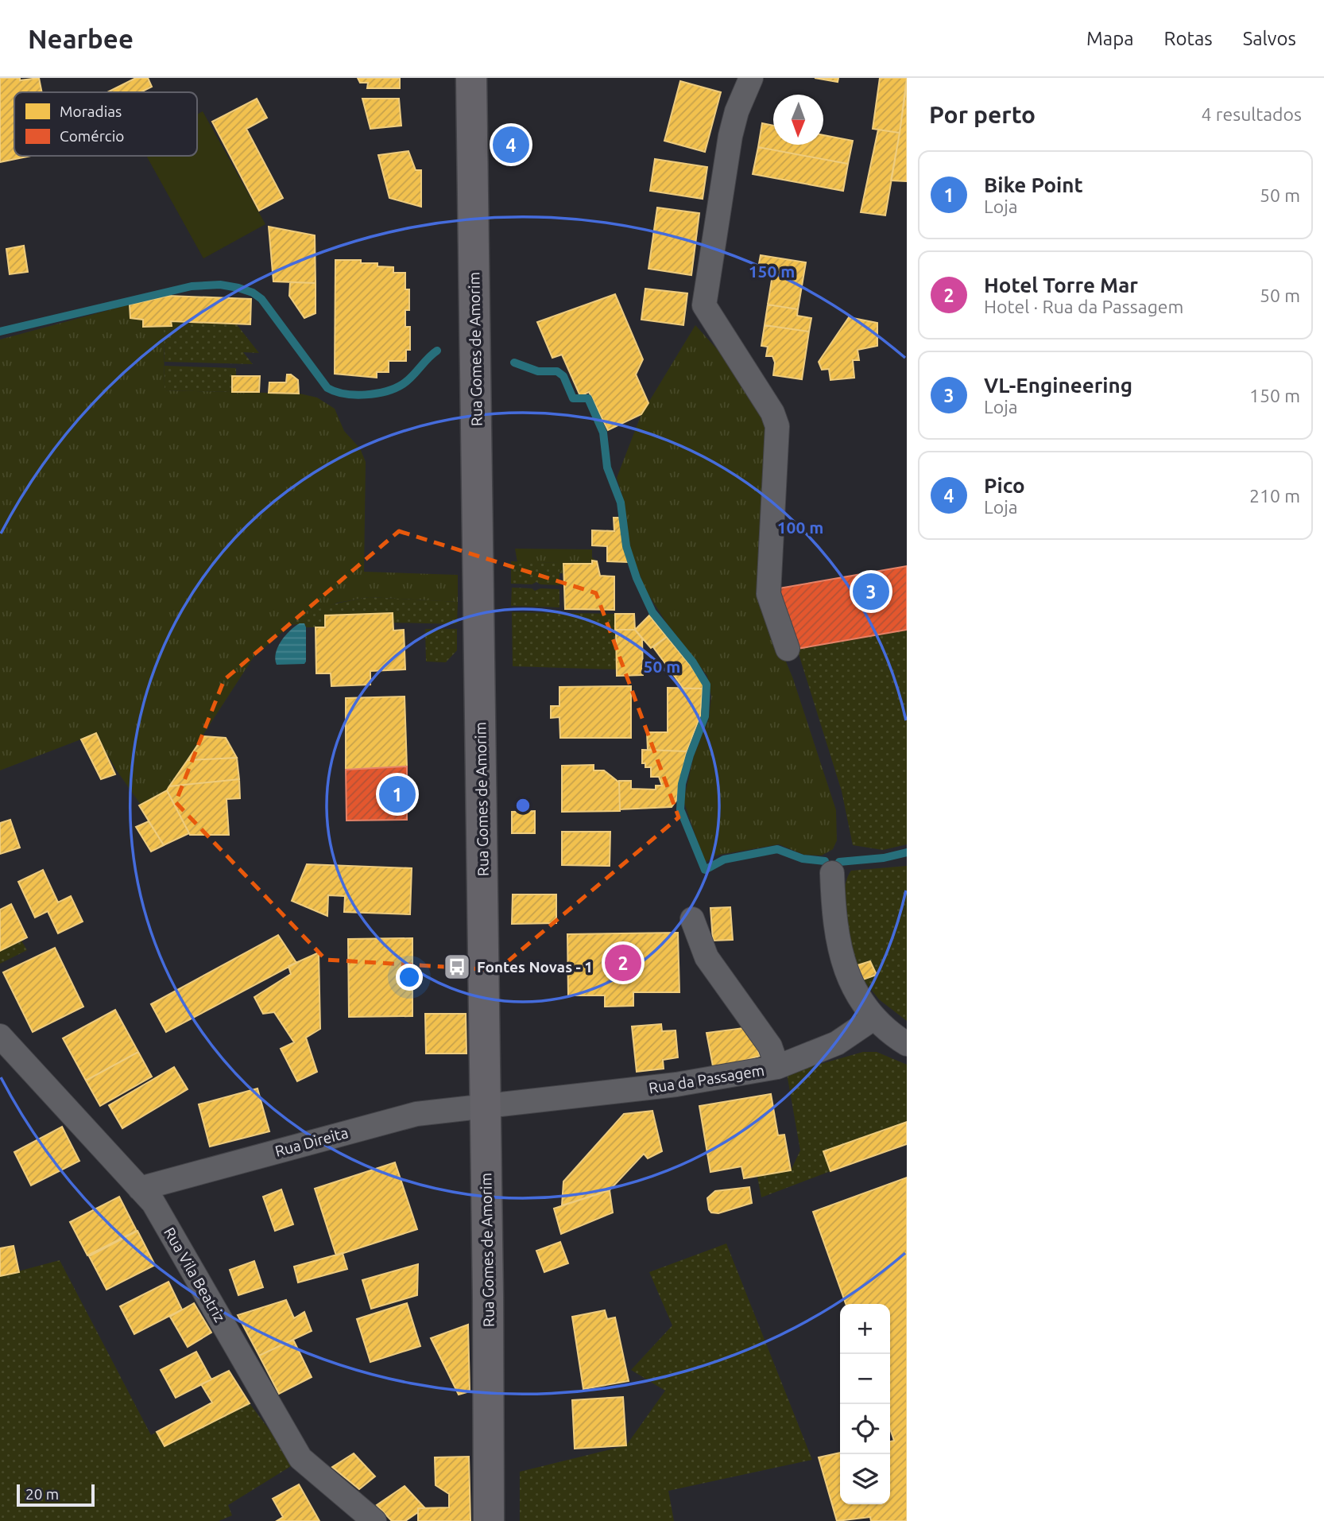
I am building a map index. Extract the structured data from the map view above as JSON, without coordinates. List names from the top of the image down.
{
  "streets": {
    "main road": ["Rua Gomes de Amorim"],
    "street": ["Rua da Passagem", "Rua Direita", "Rua Vila Beatriz"]
  },
  "crossings": [
    ["Rua Gomes de Amorim", "Rua da Passagem"],
    ["Rua Gomes de Amorim", "Rua Direita"],
    ["Rua da Passagem", "Rua Direita"],
    ["Rua Direita", "Rua Vila Beatriz"]
  ],
  "places": {
    "bus stop": ["Fontes Novas - 1"]
  },
  "legend": ["Moradias", "Comércio"],
  "scale_bar": "20 m",
  "north": "bottom",
  "page": {
    "header": "Nearbee",
    "nav": ["Mapa", "Rotas", "Salvos"],
    "heading": ["Por perto", "4 resultados"],
    "pins": [
      "4",
      "3",
      "1",
      "2"
    ],
    "list": [
      {
        "mark": "1",
        "name": "Bike Point",
        "note": "Loja",
        "value": "50 m"
      },
      {
        "mark": "2",
        "name": "Hotel Torre Mar",
        "note": "Hotel · Rua da Passagem",
        "value": "50 m"
      },
      {
        "mark": "3",
        "name": "VL-Engineering",
        "note": "Loja",
        "value": "150 m"
      },
      {
        "mark": "4",
        "name": "Pico",
        "note": "Loja",
        "value": "210 m"
      }
    ],
    "map_buttons": ["+", "−"],
    "scale": "20 m"
  },
  "rings": ["150 m", "100 m", "50 m"]
}
